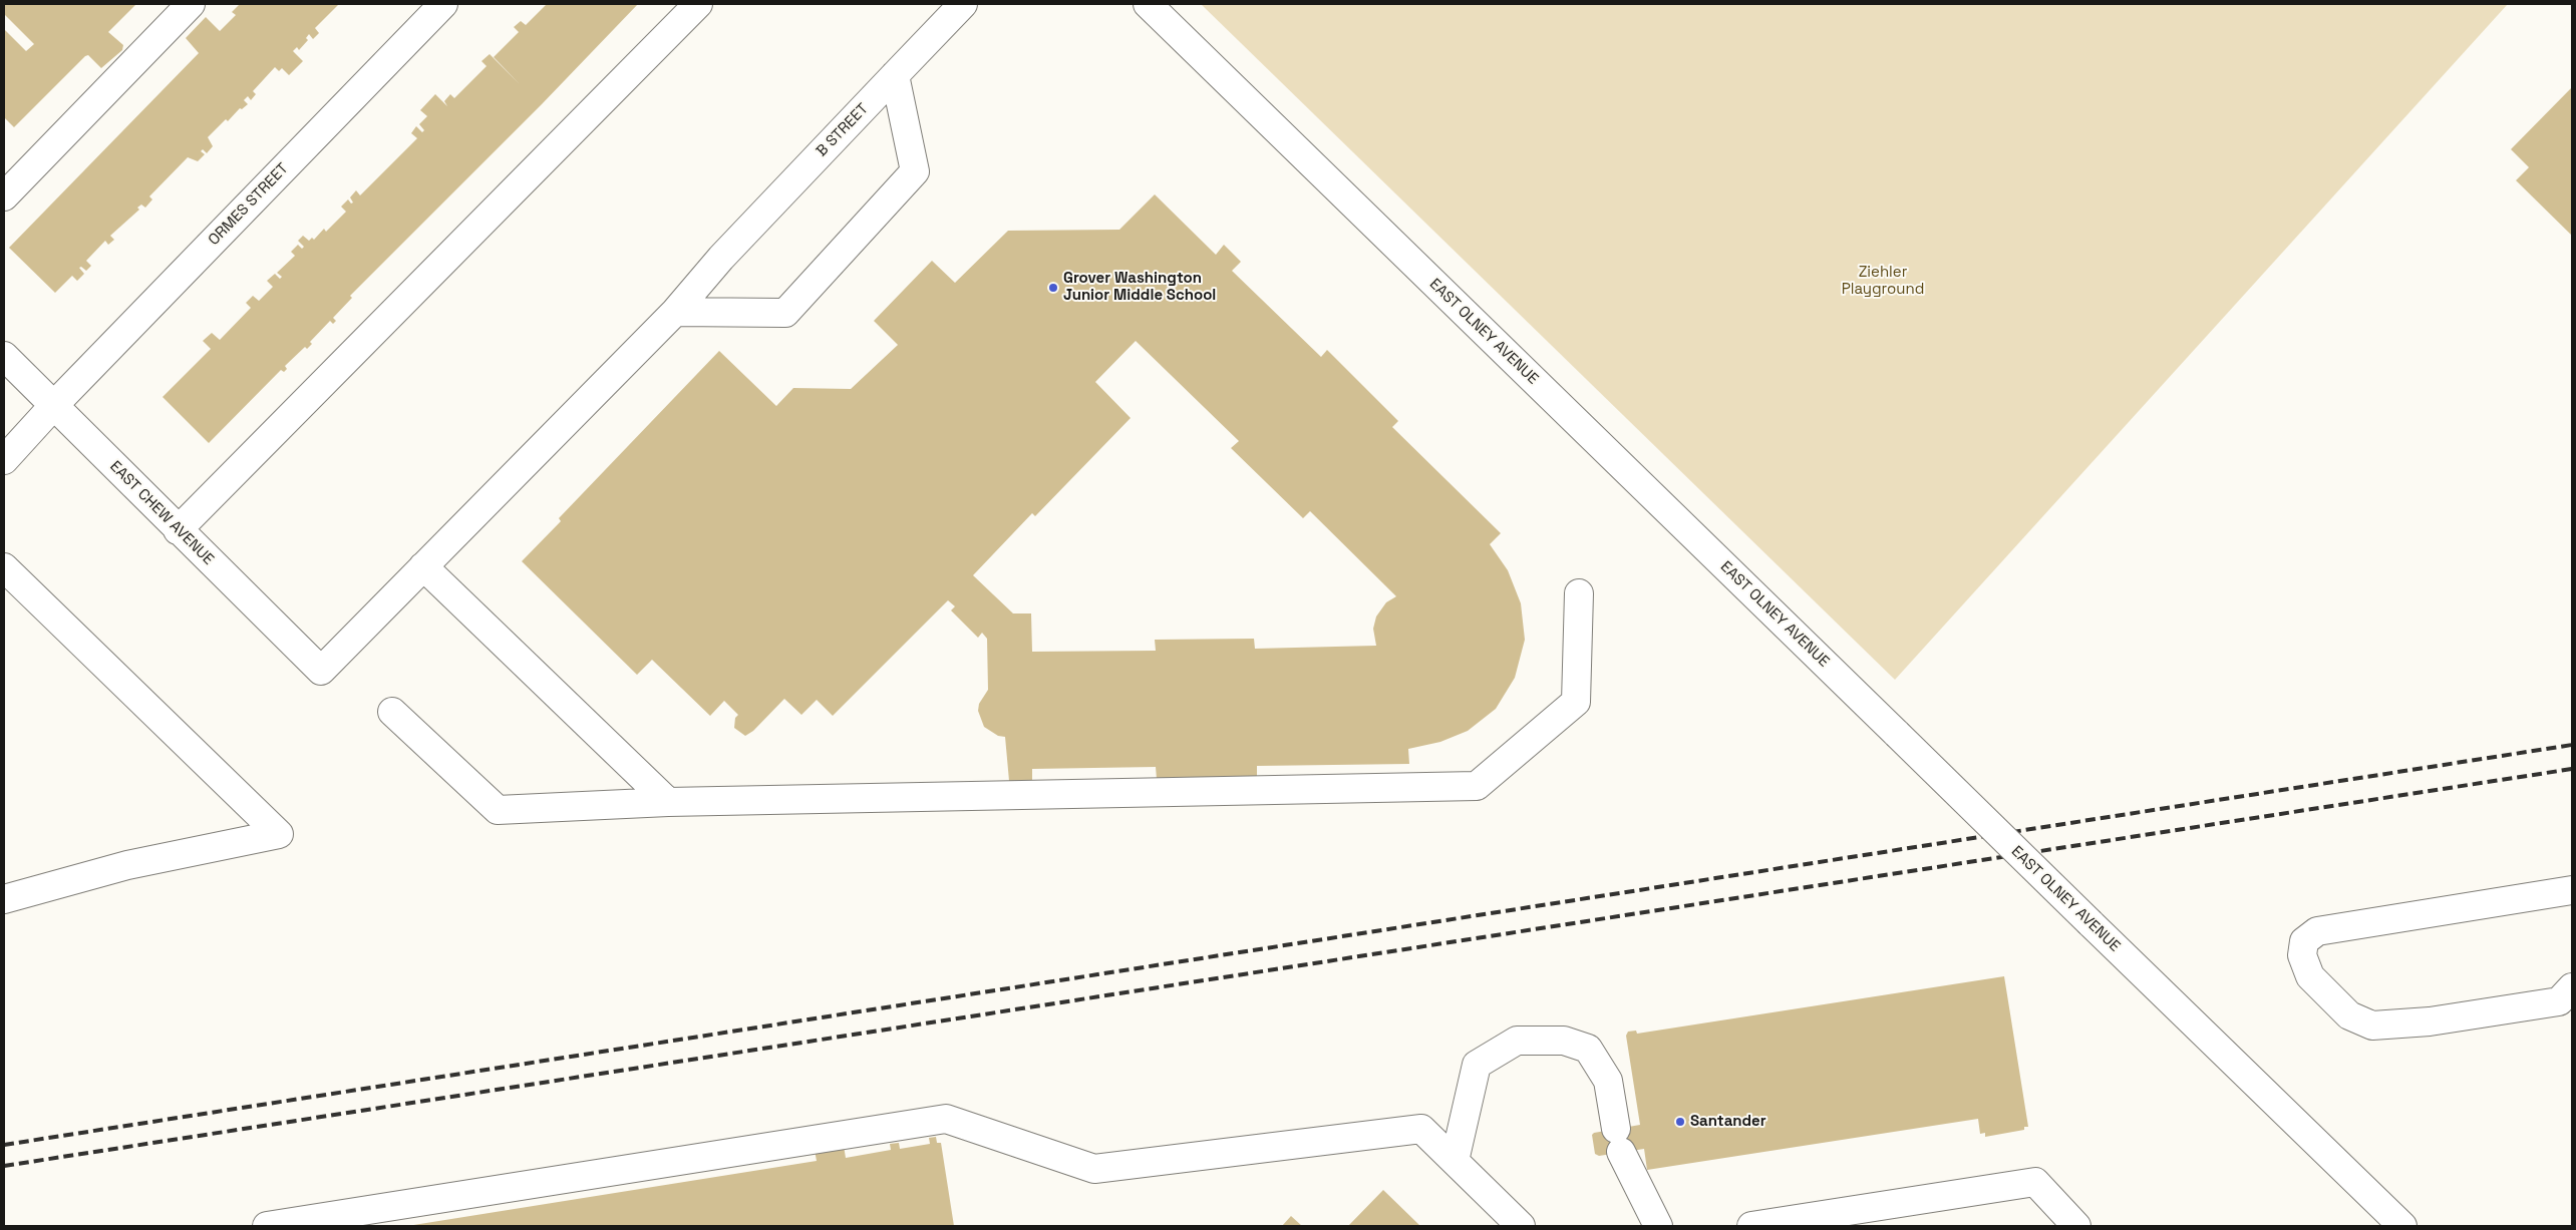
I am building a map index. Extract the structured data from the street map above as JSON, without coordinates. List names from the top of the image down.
{
  "streets": {
    "street": [
      "B STREET",
      "ORMES STREET",
      "EAST OLNEY AVENUE",
      "EAST CHEW AVENUE"
    ]
  },
  "crossings": [
    ["B STREET", "EAST CHEW AVENUE"],
    ["ORMES STREET", "EAST CHEW AVENUE"]
  ],
  "parks": ["Ziehler Playground"],
  "places": ["Grover Washington Junior Middle School", "Santander"]
}
